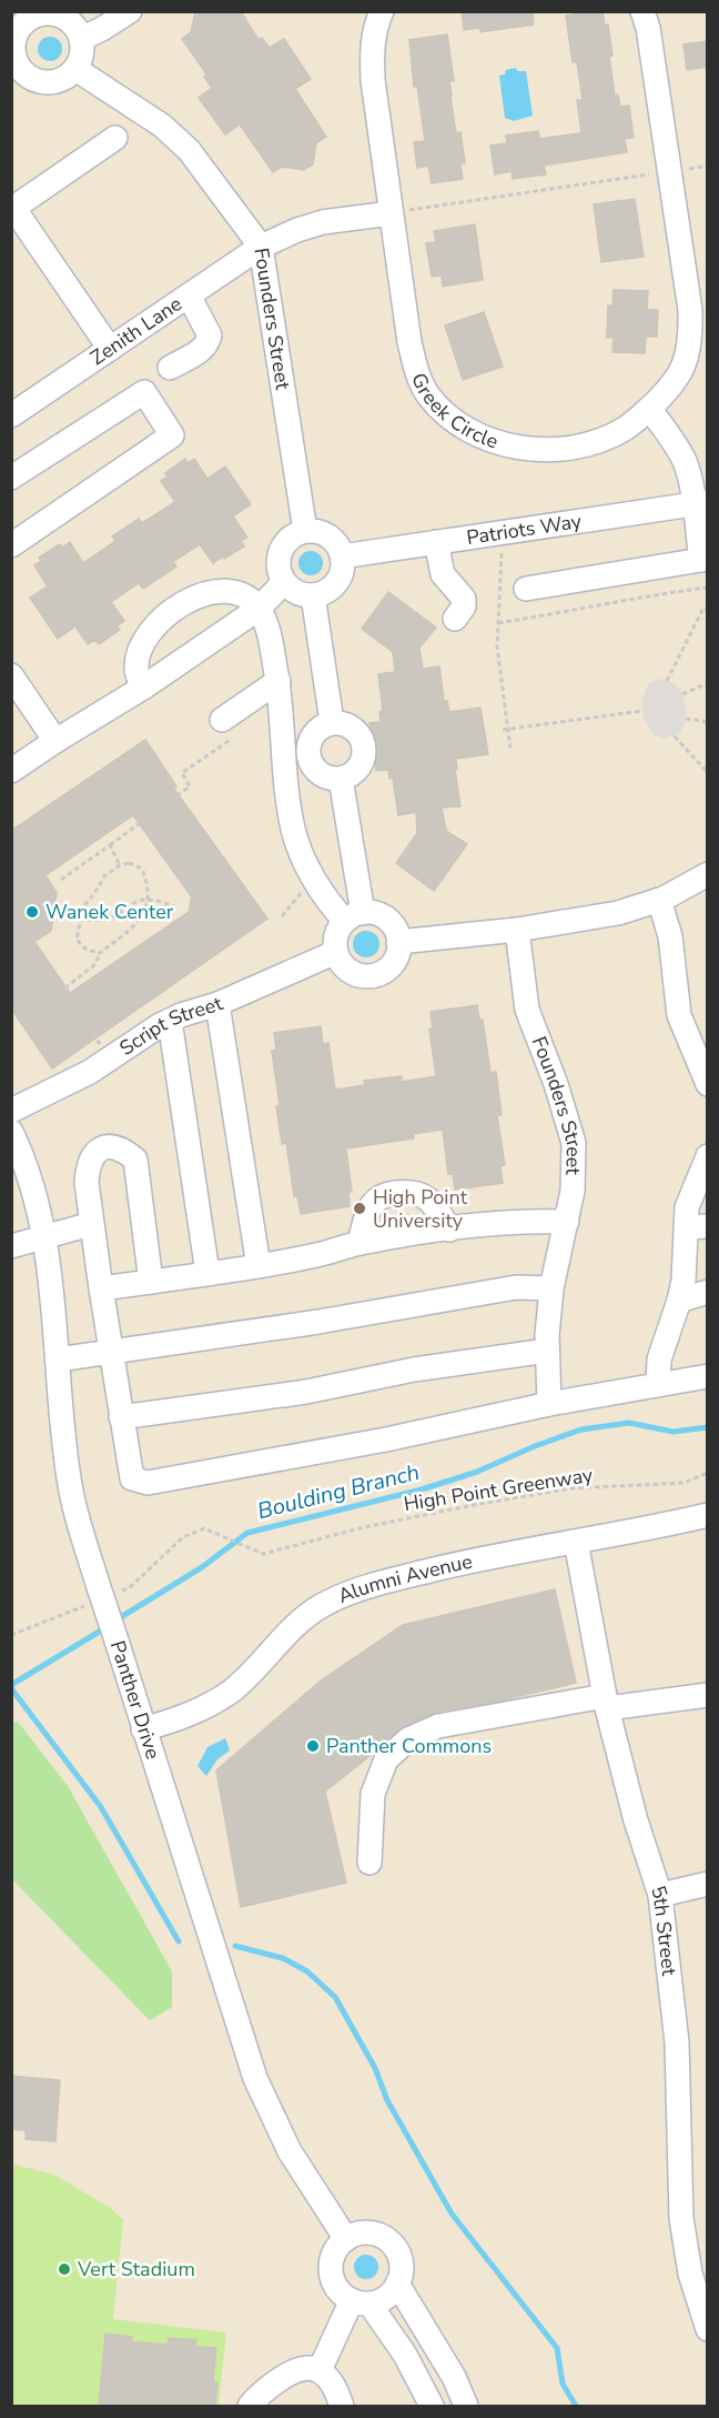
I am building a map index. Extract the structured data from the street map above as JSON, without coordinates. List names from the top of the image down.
{
  "streets": {
    "street": [
      "Founders Street",
      "Zenith Lane",
      "Greek Circle",
      "Patriots Way",
      "Script Street",
      "Alumni Avenue",
      "Panther Drive",
      "5th Street"
    ],
    "path": ["High Point Greenway"]
  },
  "crossings": [
    ["Founders Street", "Zenith Lane"],
    ["Founders Street", "Patriots Way"],
    ["High Point Greenway", "Panther Drive"],
    ["Alumni Avenue", "Panther Drive"],
    ["Alumni Avenue", "5th Street"]
  ],
  "water": ["Boulding Branch"],
  "places": [
    "Wanek Center",
    "High Point University",
    "Panther Commons",
    "Vert Stadium"
  ]
}
